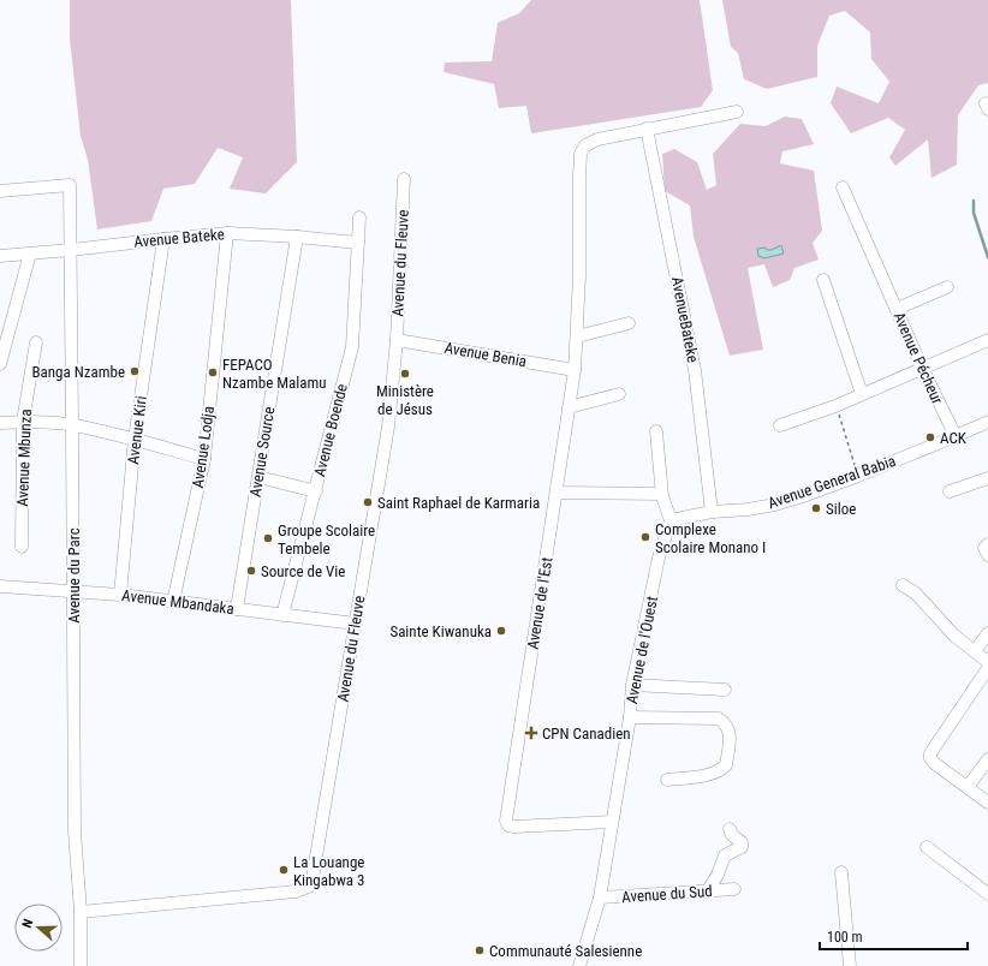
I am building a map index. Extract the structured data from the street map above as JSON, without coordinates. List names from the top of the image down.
{
  "streets": {
    "street": [
      "Avenue Bateke",
      "Avenue du Fleuve",
      "AvenueBateke",
      "Avenue Benia",
      "Avenue Pécheur",
      "Avenue Kiri",
      "Avenue Boende",
      "Avenue Lodja",
      "Avenue Source",
      "Avenue Mbunza",
      "Avenue General Babia",
      "Avenue du Parc",
      "Avenue Mbandaka",
      "Avenue de l'Est",
      "Avenue de l'Ouest",
      "Avenue du Sud"
    ]
  },
  "crossings": [
    ["Avenue Bateke", "Avenue Kiri"],
    ["Avenue Bateke", "Avenue Boende"],
    ["Avenue Bateke", "Avenue Lodja"],
    ["Avenue Bateke", "Avenue Source"],
    ["Avenue Bateke", "Avenue du Parc"],
    ["Avenue du Fleuve", "Avenue Benia"],
    ["Avenue du Fleuve", "Avenue du Parc"],
    ["Avenue du Fleuve", "Avenue Mbandaka"],
    ["AvenueBateke", "Avenue General Babia"],
    ["AvenueBateke", "Avenue de l'Est"],
    ["Avenue Benia", "Avenue de l'Est"],
    ["Avenue Pécheur", "Avenue General Babia"],
    ["Avenue Kiri", "Avenue Mbandaka"],
    ["Avenue Boende", "Avenue Mbandaka"],
    ["Avenue Lodja", "Avenue Mbandaka"],
    ["Avenue Source", "Avenue Mbandaka"],
    ["Avenue General Babia", "Avenue de l'Ouest"],
    ["Avenue du Parc", "Avenue Mbandaka"],
    ["Avenue de l'Est", "Avenue de l'Ouest"],
    ["Avenue de l'Ouest", "Avenue du Sud"]
  ],
  "places": {
    "other": [
      "Banga Nzambe",
      "FEPACO Nzambe Malamu",
      "Ministère de Jésus",
      "ACK",
      "Saint Raphael de Karmaria",
      "Siloe",
      "Complexe Scolaire Monano I",
      "Groupe Scolaire Tembele",
      "Source de Vie",
      "Sainte Kiwanuka",
      "La Louange Kingabwa 3",
      "Communauté Salesienne"
    ],
    "health": ["CPN Canadien"]
  },
  "scale_bar": "100 m",
  "north": "left"
}
